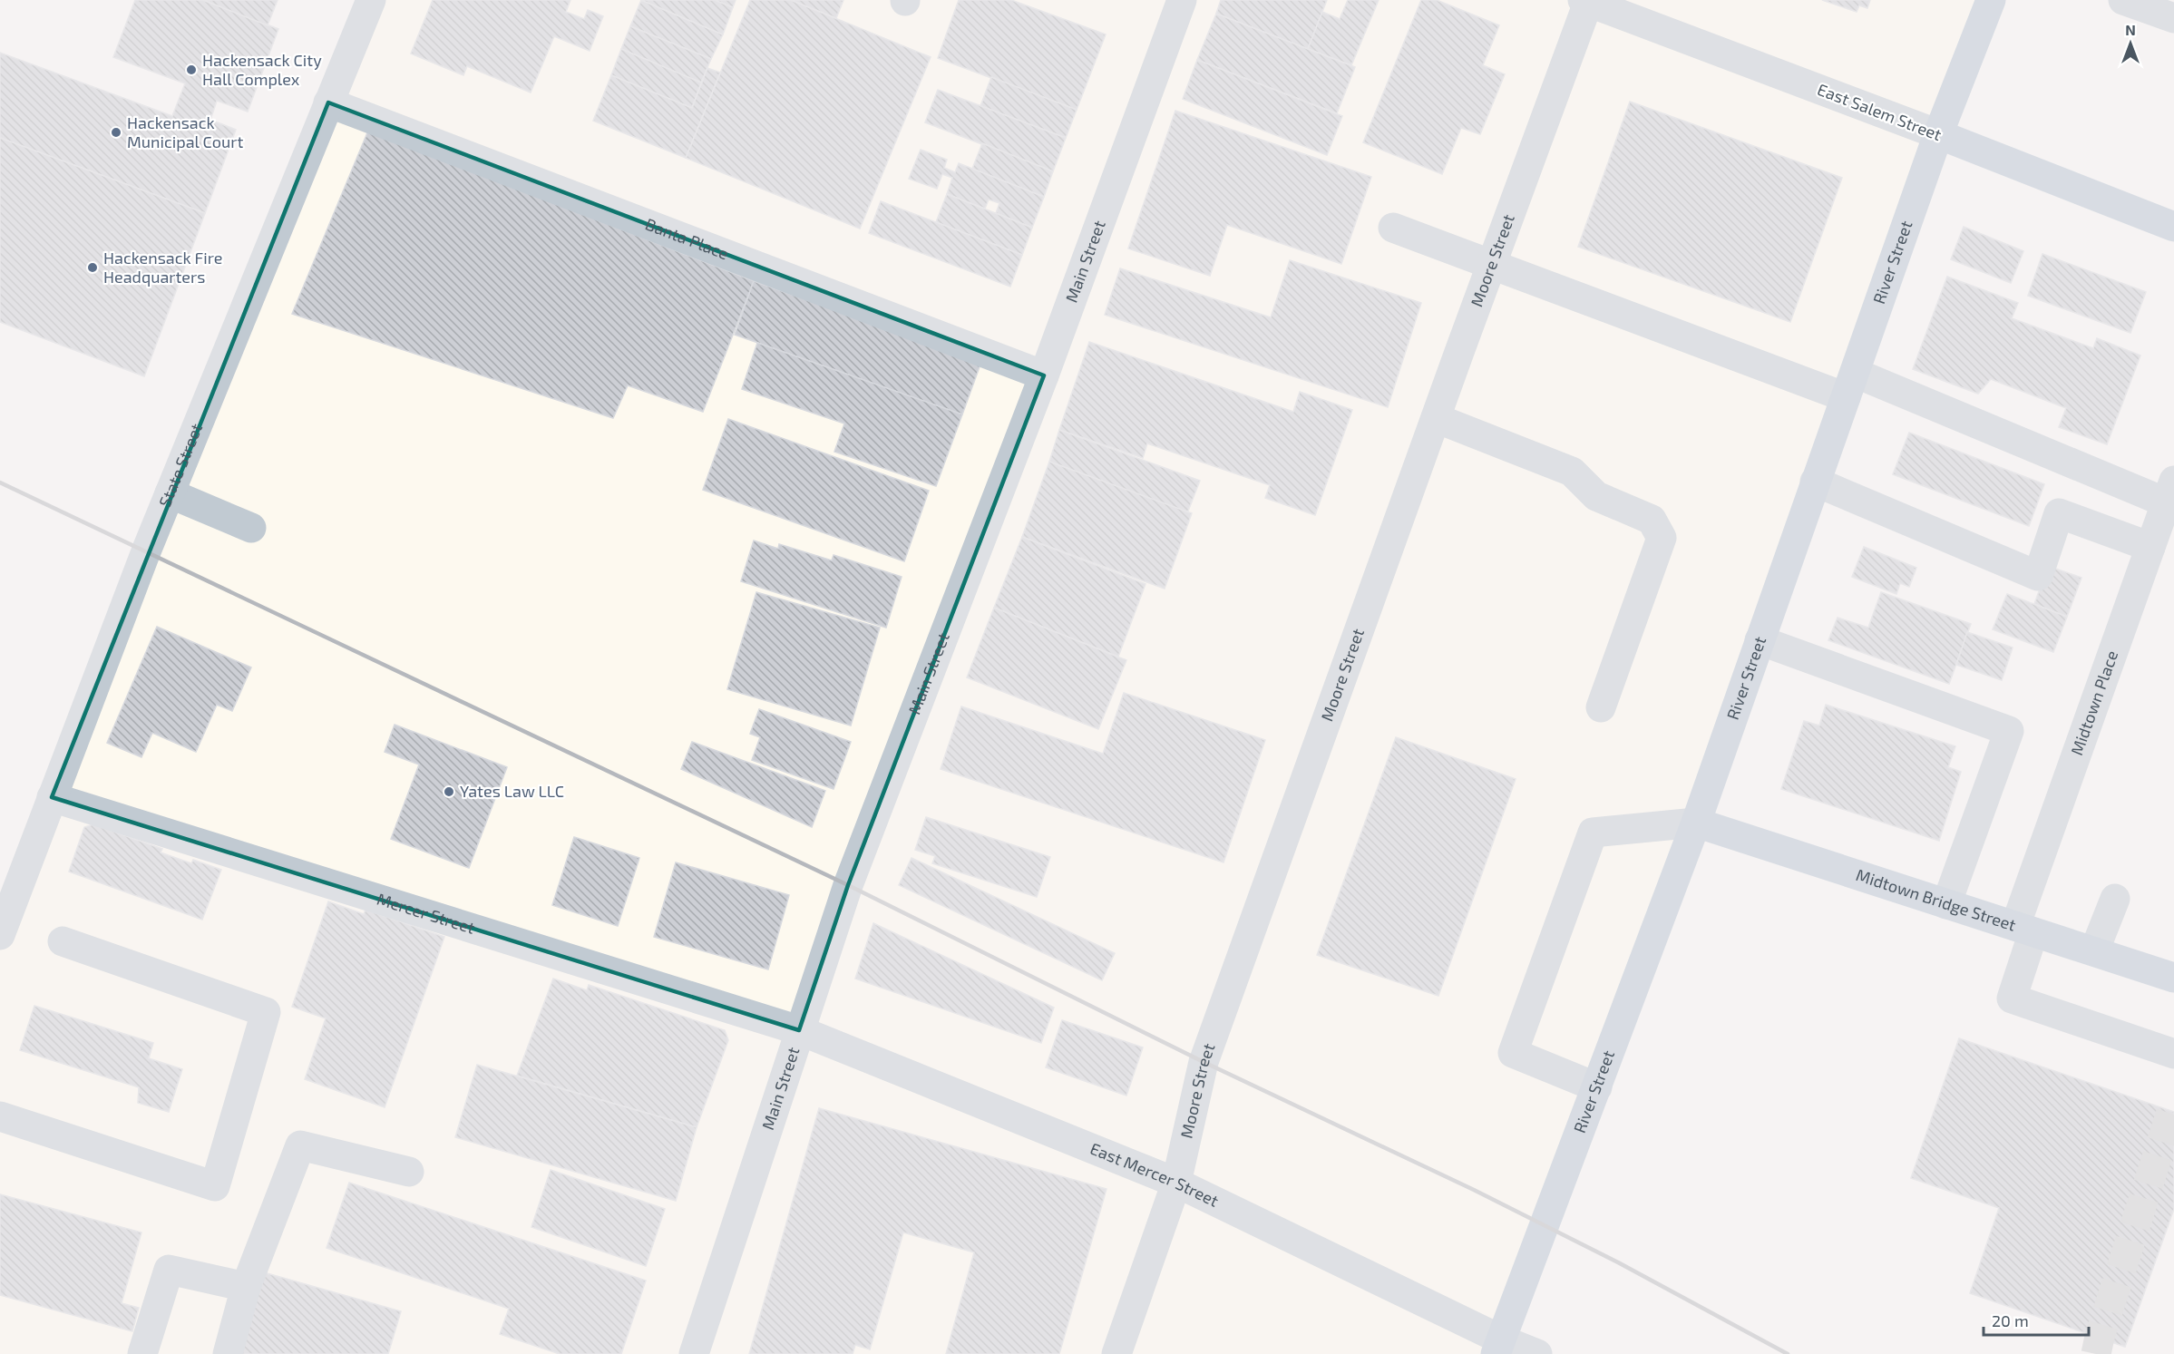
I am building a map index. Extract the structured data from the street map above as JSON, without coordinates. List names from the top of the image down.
{
  "streets": {
    "main road": ["East Salem Street", "River Street", "Midtown Bridge Street"],
    "street": [
      "Banta Place",
      "Moore Street",
      "Main Street",
      "State Street",
      "Midtown Place",
      "Mercer Street",
      "East Mercer Street"
    ]
  },
  "crossings": [
    ["East Salem Street", "Moore Street"],
    ["East Salem Street", "River Street"],
    ["Banta Place", "Main Street"],
    ["Banta Place", "State Street"],
    ["Moore Street", "East Mercer Street"],
    ["Main Street", "Mercer Street"],
    ["Main Street", "East Mercer Street"],
    ["River Street", "Midtown Bridge Street"],
    ["River Street", "East Mercer Street"],
    ["State Street", "Mercer Street"],
    ["Midtown Place", "Midtown Bridge Street"],
    ["Mercer Street", "East Mercer Street"]
  ],
  "places": [
    "Hackensack City Hall Complex",
    "Hackensack Municipal Court",
    "Hackensack Fire Headquarters",
    "Yates Law LLC"
  ],
  "scale_bar": "20 m",
  "north": "top"
}
